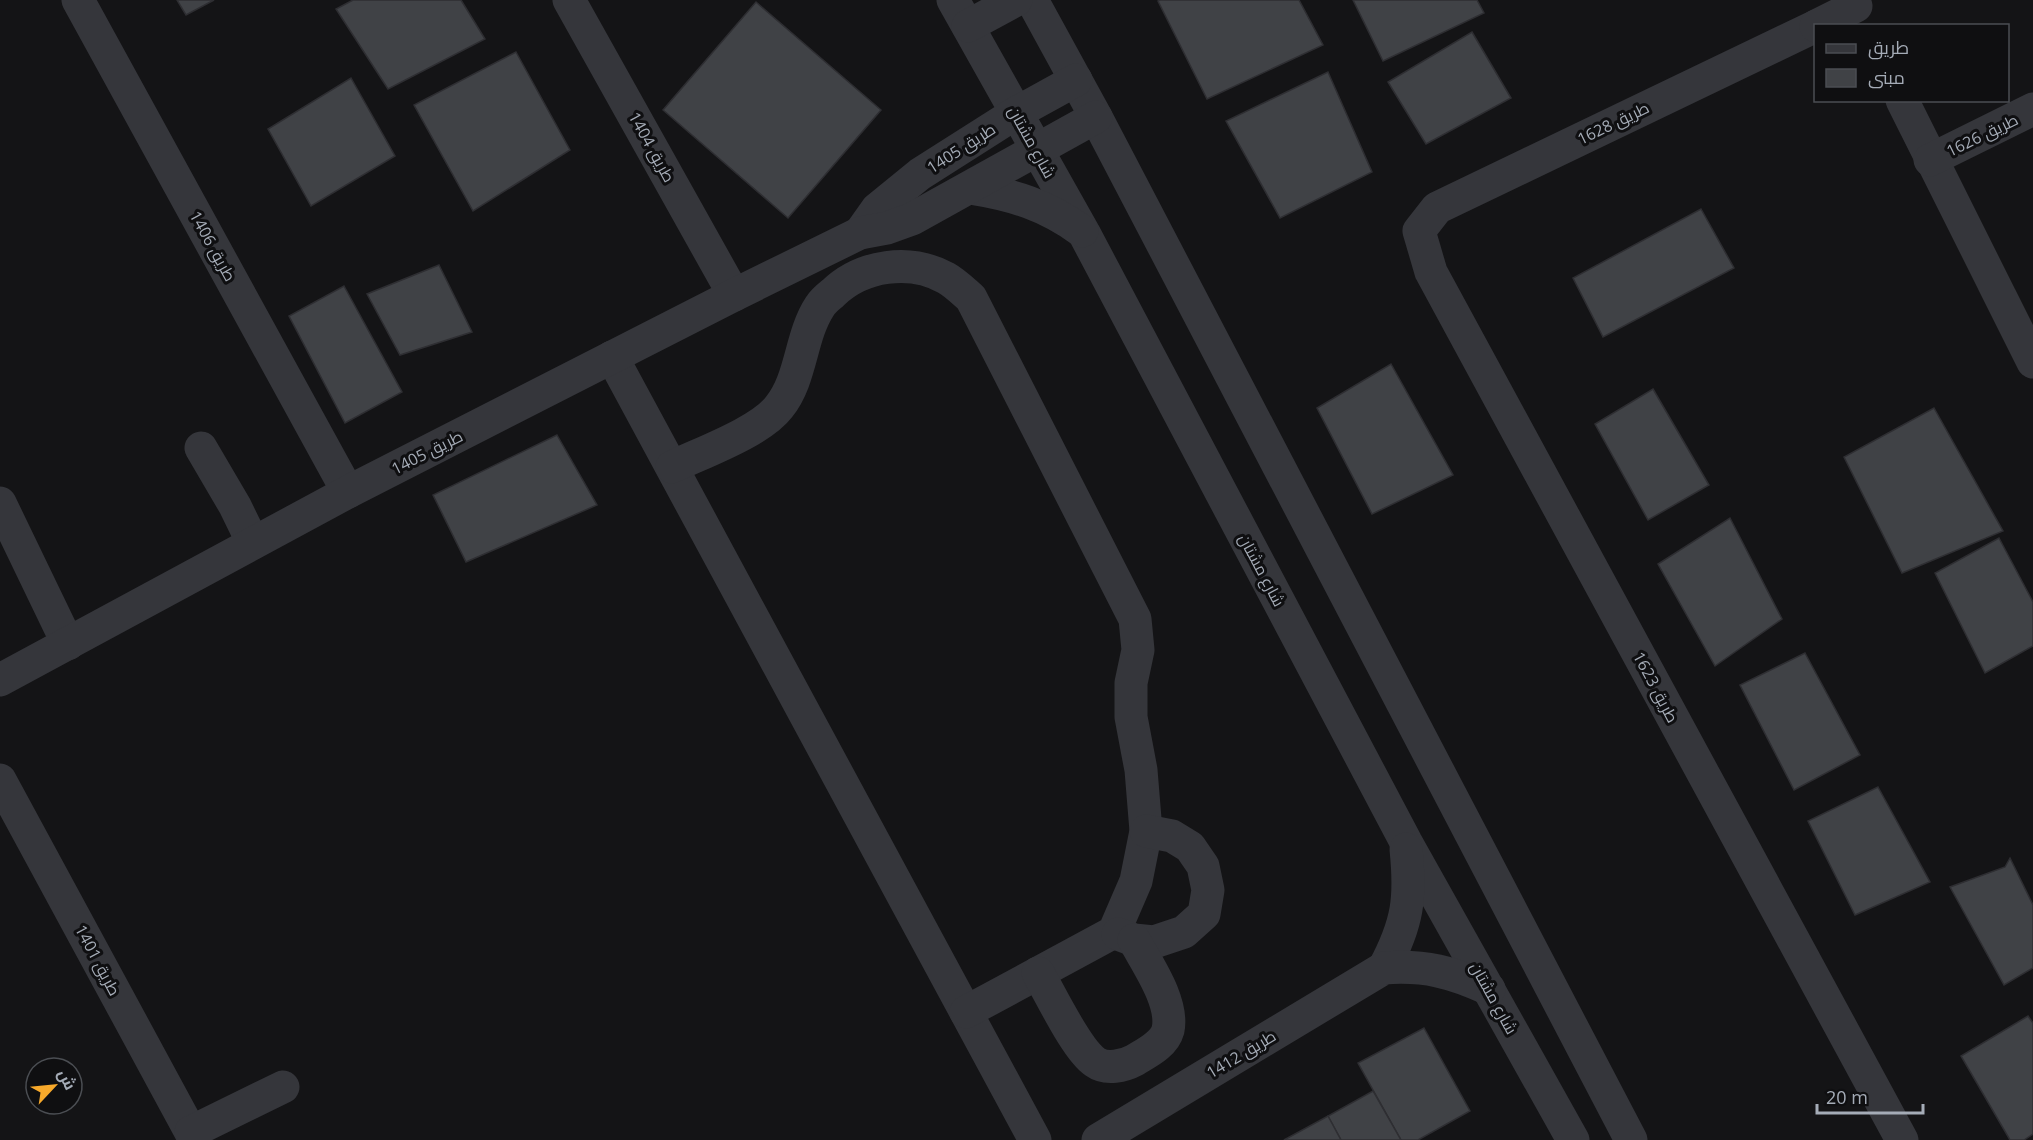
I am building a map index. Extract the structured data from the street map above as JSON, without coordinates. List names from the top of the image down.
{
  "streets": {
    "street": [
      "طريق 1628",
      "طريق 1626",
      "شارع مشتان",
      "طريق 1404",
      "طريق 1405",
      "طريق 1406",
      "طريق 1623",
      "طريق 1401",
      "طريق 1412"
    ]
  },
  "crossings": [
    ["طريق 1628", "طريق 1623"],
    ["شارع مشتان", "طريق 1405"],
    ["شارع مشتان", "طريق 1412"],
    ["طريق 1404", "طريق 1405"],
    ["طريق 1405", "طريق 1406"]
  ],
  "legend": ["طريق", "مبنى"],
  "scale_bar": "20 m",
  "north": "top right"
}
